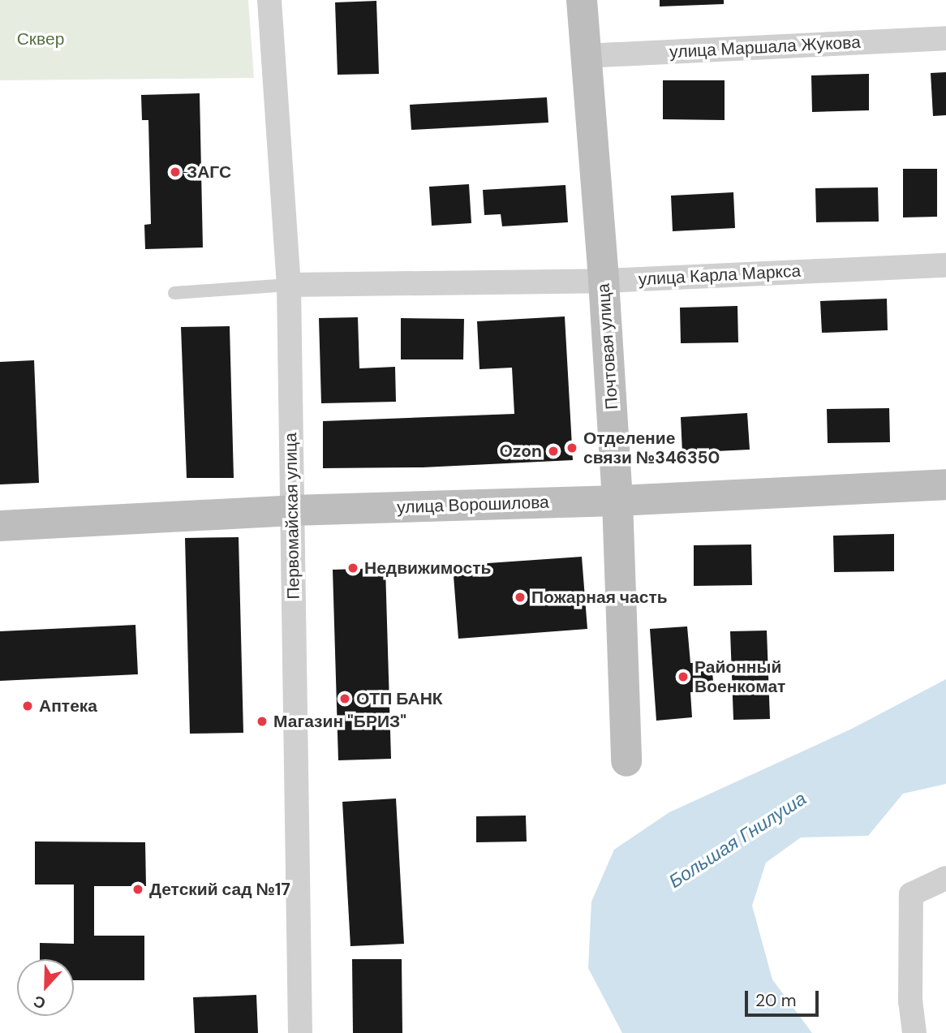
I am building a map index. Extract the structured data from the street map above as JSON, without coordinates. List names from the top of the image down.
{
  "streets": {
    "main road": ["Почтовая улица", "улица Ворошилова"],
    "street": ["улица Маршала Жукова", "улица Карла Маркса", "Первомайская улица"]
  },
  "crossings": [
    ["улица Маршала Жукова", "Почтовая улица"],
    ["улица Карла Маркса", "Почтовая улица"],
    ["улица Карла Маркса", "Первомайская улица"],
    ["Почтовая улица", "улица Ворошилова"],
    ["улица Ворошилова", "Первомайская улица"]
  ],
  "water": ["Большая Гнилуша"],
  "parks": ["Сквер"],
  "places": [
    "ЗАГС",
    "Отделение связи №346350",
    "Ozon",
    "Недвижимость",
    "Пожарная часть",
    "Районный Военкомат",
    "ОТП БАНК",
    "Аптека",
    "Магазин \"БРИЗ\"",
    "Детский сад №17"
  ],
  "scale_bar": "20 m",
  "north": "bottom"
}
